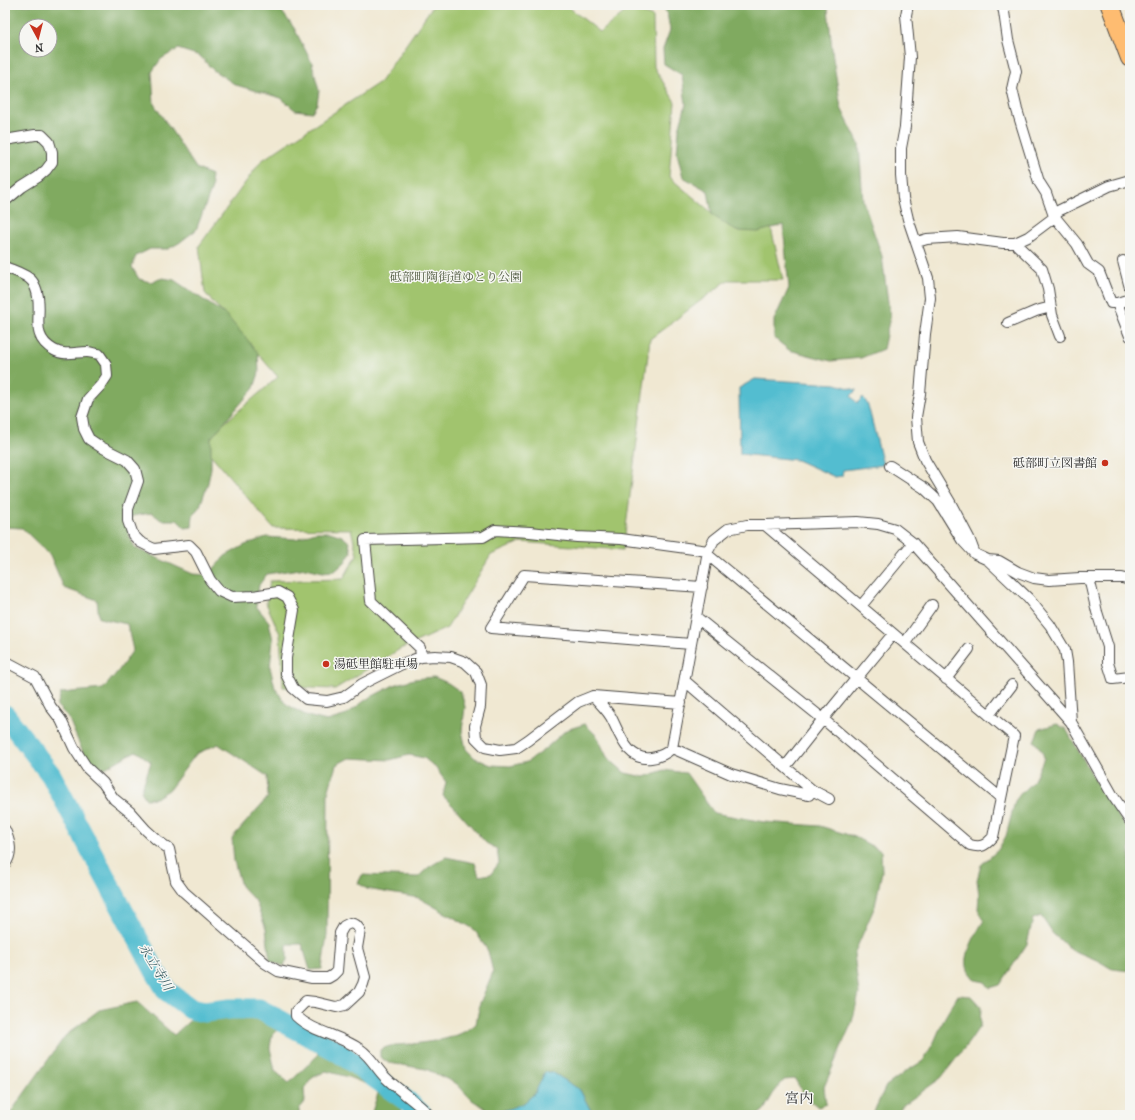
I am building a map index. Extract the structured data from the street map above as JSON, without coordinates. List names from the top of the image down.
{
  "districts": ["宮内"],
  "water": ["永立寺川"],
  "parks": ["砥部町陶街道ゆとり公園"],
  "places": ["砥部町立図書館", "湯砥里館駐車場"],
  "north": "bottom"
}
